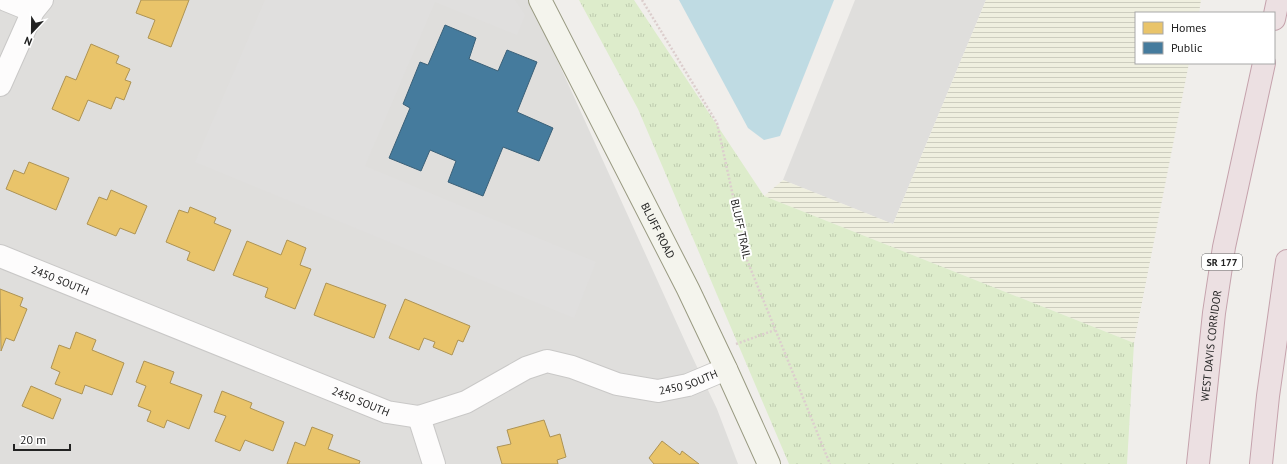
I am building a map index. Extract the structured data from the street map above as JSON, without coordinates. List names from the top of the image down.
{
  "streets": {
    "highway": ["SR 177", "WEST DAVIS CORRIDOR"],
    "street": ["BLUFF ROAD", "2450 SOUTH"],
    "path": ["BLUFF TRAIL"]
  },
  "crossings": [
    ["BLUFF ROAD", "2450 SOUTH"]
  ],
  "legend": ["Homes", "Public"],
  "scale_bar": "20 m",
  "north": "bottom"
}
